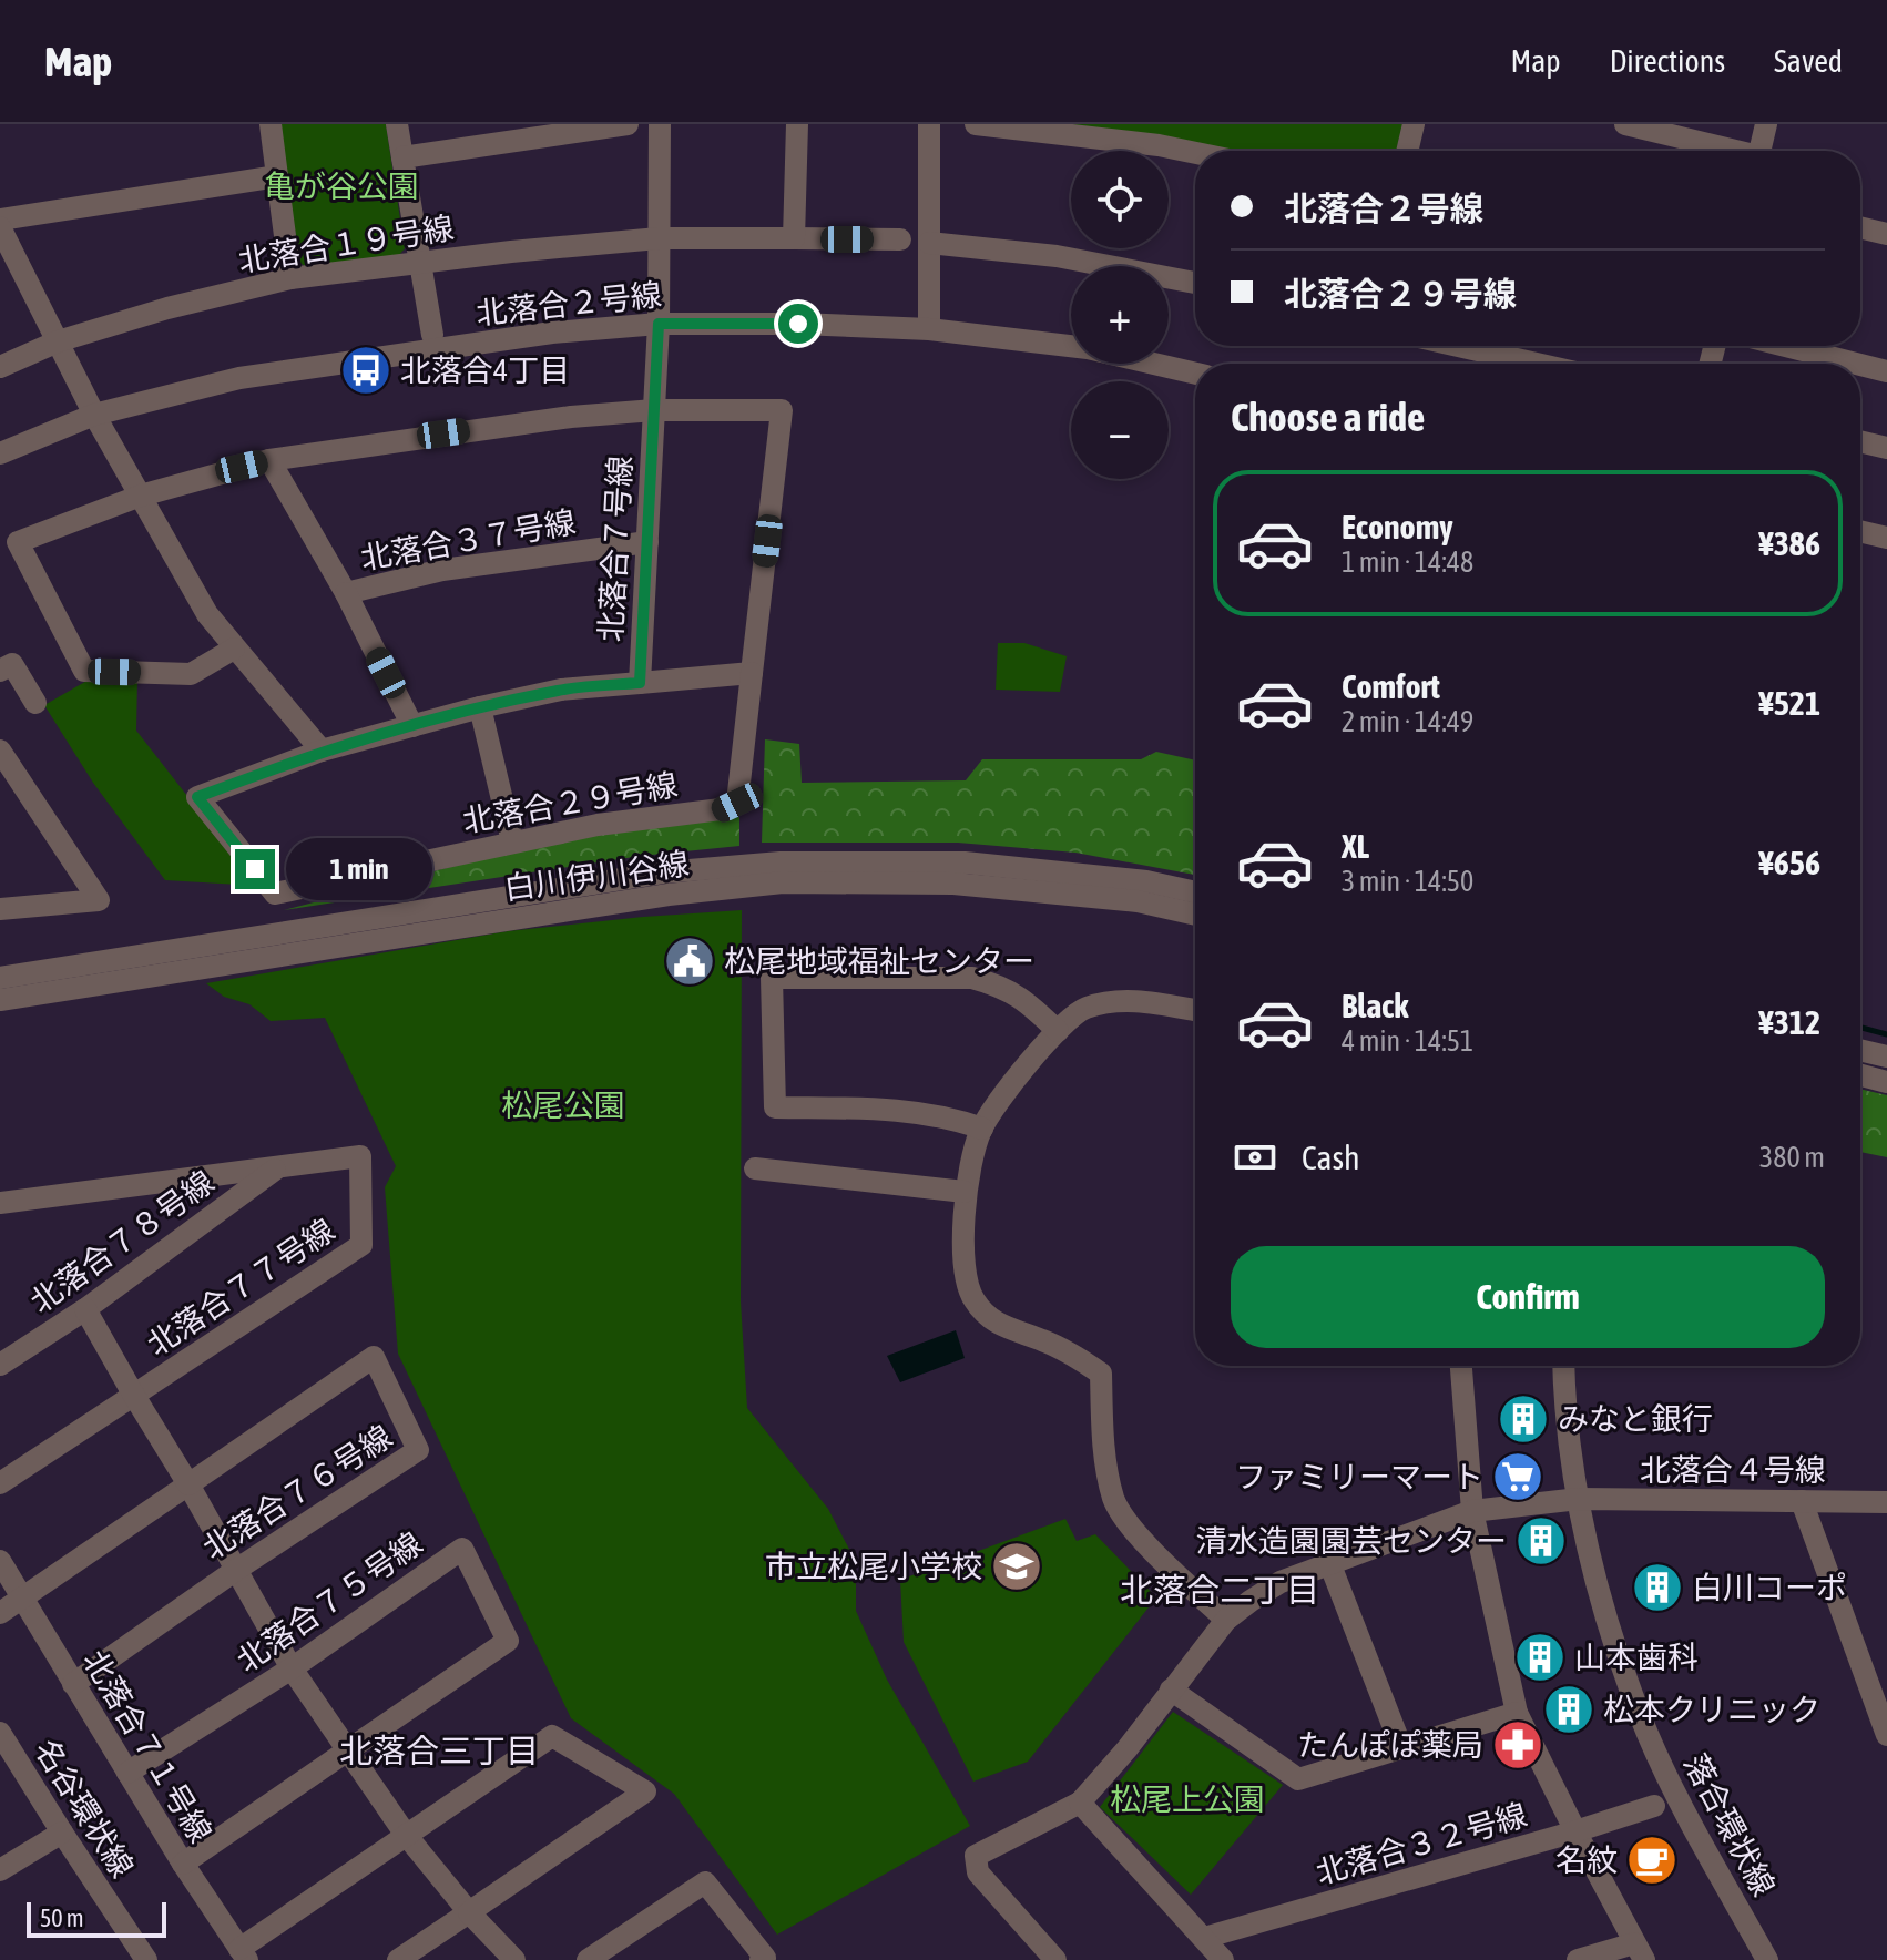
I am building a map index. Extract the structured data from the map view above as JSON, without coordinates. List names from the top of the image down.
{
  "streets": {
    "street": [
      "北落合１９号線",
      "北落合２号線",
      "北落合３７号線",
      "北落合７号線",
      "北落合２９号線",
      "白川伊川谷線",
      "北落合７８号線",
      "北落合７７号線",
      "北落合４号線",
      "北落合７６号線",
      "北落合７５号線",
      "北落合７１号線",
      "名谷環状線",
      "落合環状線",
      "北落合３２号線"
    ]
  },
  "crossings": [
    ["北落合１９号線", "北落合７号線"],
    ["北落合２号線", "北落合７号線"],
    ["北落合３７号線", "北落合７号線"],
    ["北落合７号線", "北落合２９号線"],
    ["北落合７８号線", "北落合７７号線"],
    ["北落合４号線", "落合環状線"],
    ["北落合７６号線", "北落合７１号線"],
    ["北落合７５号線", "北落合７１号線"]
  ],
  "districts": ["北落合二丁目", "北落合三丁目"],
  "parks": ["亀が谷公園", "松尾公園", "松尾上公園"],
  "places": {
    "bus stop": ["北落合4丁目"],
    "public building": ["松尾地域福祉センター"],
    "building": [
      "みなと銀行",
      "清水造園園芸センター",
      "白川コーポ",
      "山本歯科",
      "松本クリニック"
    ],
    "supermarket": ["ファミリーマート"],
    "school or university": ["市立松尾小学校"],
    "pharmacy": ["たんぽぽ薬局"],
    "cafe": ["名紋"]
  },
  "scale_bar": "50 m",
  "page": {
    "header": "Map",
    "nav": ["Map", "Directions", "Saved"],
    "map_buttons": ["+", "−"],
    "banner": ["北落合２号線", "北落合２９号線"],
    "heading": "Choose a ride",
    "list": [
      {
        "name": "Economy",
        "note": "1 min · 14:48",
        "value": "¥386"
      },
      {
        "name": "Comfort",
        "note": "2 min · 14:49",
        "value": "¥521"
      },
      {
        "name": "XL",
        "note": "3 min · 14:50",
        "value": "¥656"
      },
      {
        "name": "Black",
        "note": "4 min · 14:51",
        "value": "¥312"
      }
    ],
    "bubble": "1 min",
    "pay": ["Cash", "380 m"],
    "buttons": "Confirm",
    "scale": "50 m"
  }
}
